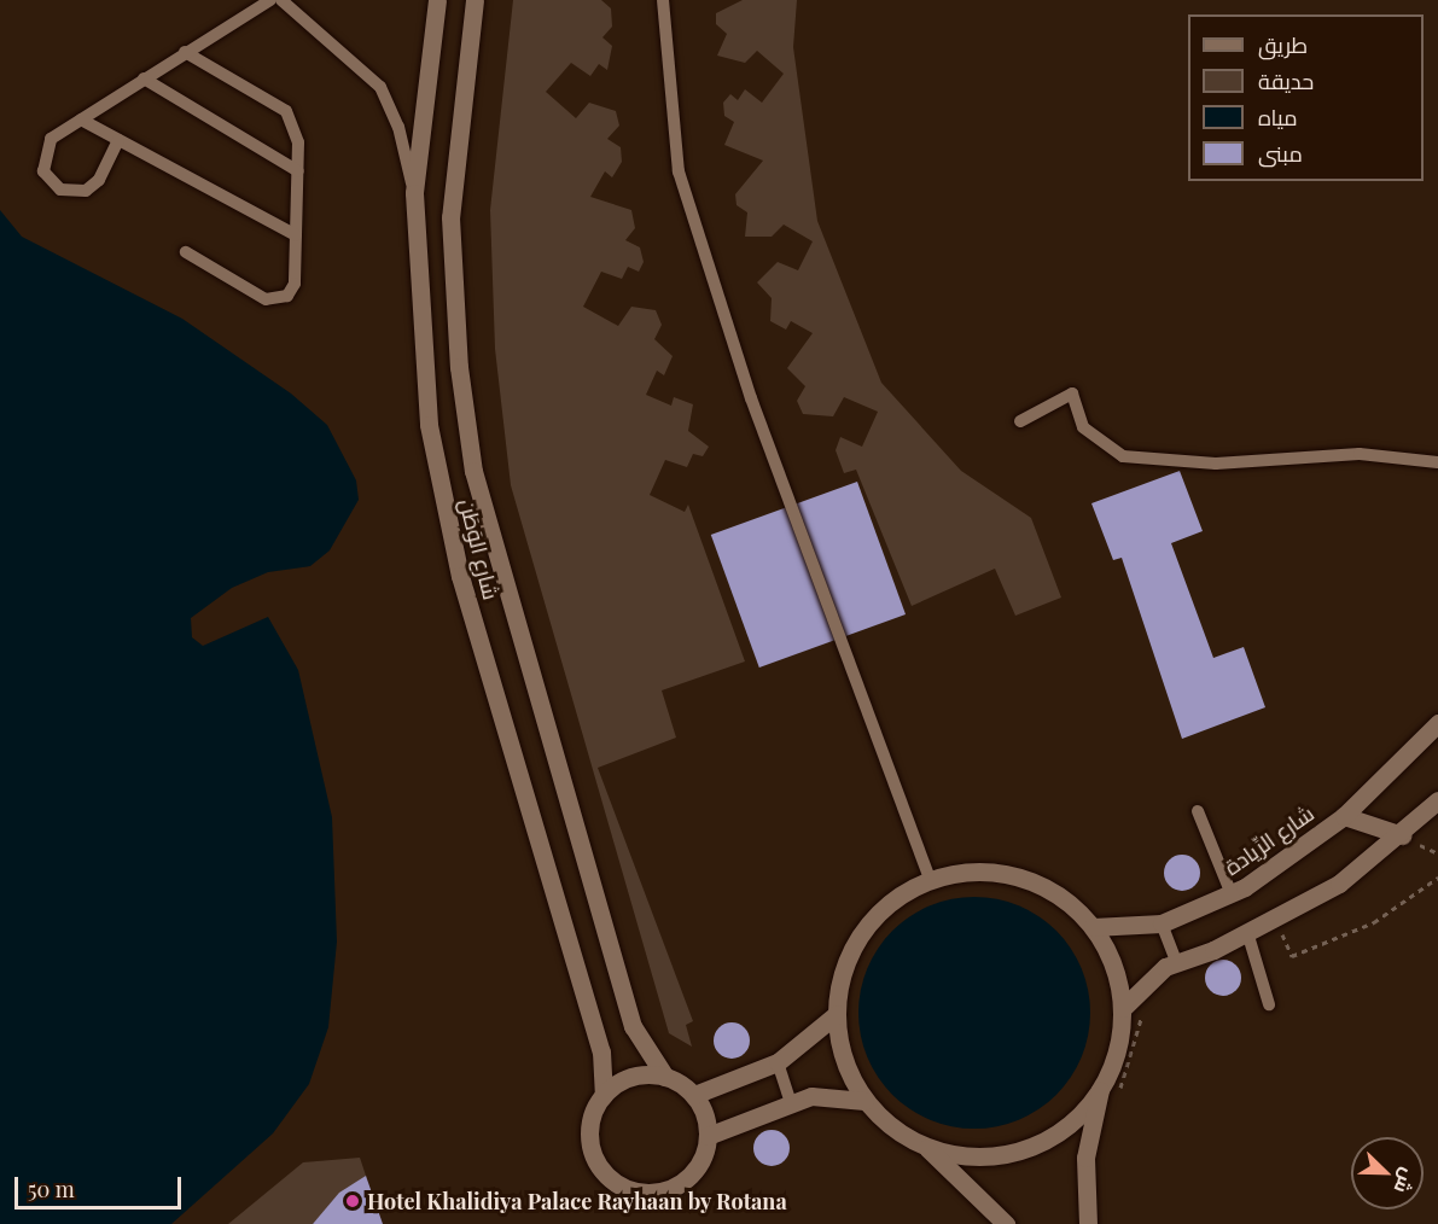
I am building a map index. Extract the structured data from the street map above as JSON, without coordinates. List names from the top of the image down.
{
  "streets": {
    "street": ["شارع الوَطَن", "شارع الرِّيادة"]
  },
  "places": ["Hotel Khalidiya Palace Rayhaan by Rotana"],
  "legend": [
    "طريق",
    "حديقة",
    "مياه",
    "مبنى"
  ],
  "scale_bar": "50 m",
  "north": "bottom right"
}
